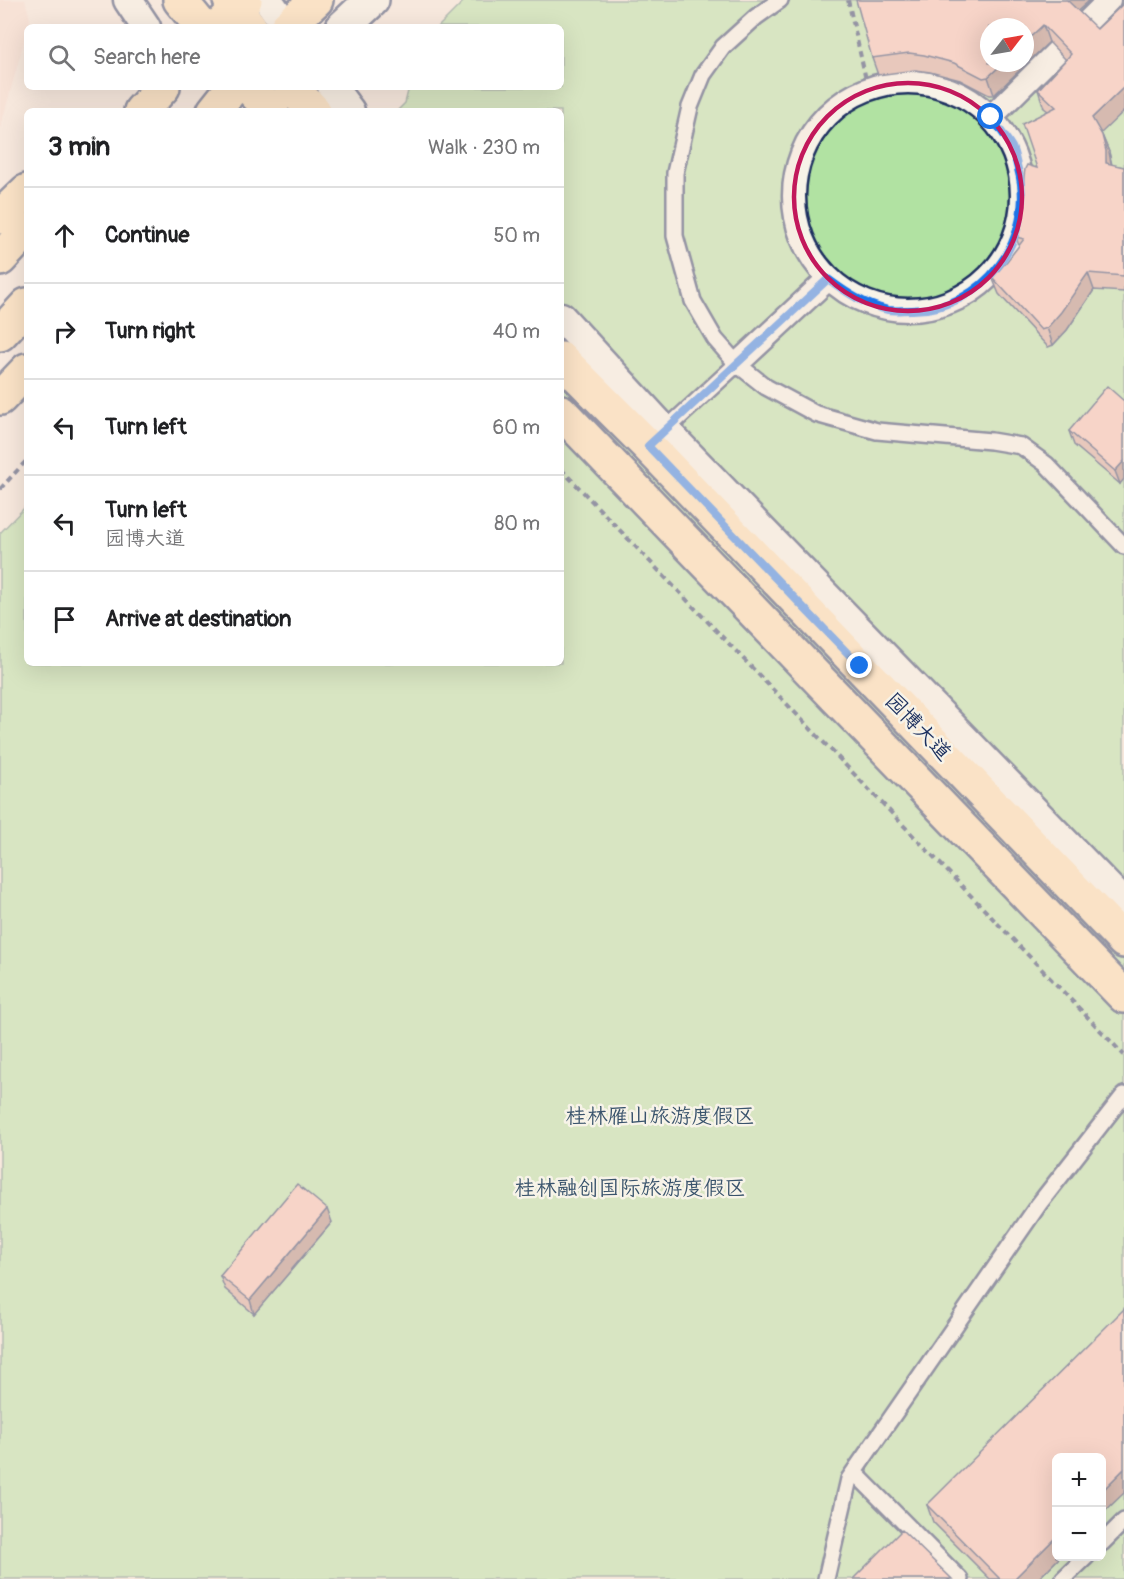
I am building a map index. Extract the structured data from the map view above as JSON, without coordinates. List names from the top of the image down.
{
  "streets": {
    "main road": ["园博大道"]
  },
  "parks": ["桂林雁山旅游度假区", "桂林融创国际旅游度假区"],
  "north": "top right",
  "page": {
    "search": "Search here",
    "heading": ["3 min", "Walk · 230 m"],
    "list": [
      ["Continue", "50 m"],
      ["Turn right", "40 m"],
      ["Turn left", "60 m"],
      ["Turn left", "园博大道", "80 m"],
      "Arrive at destination"
    ],
    "map_buttons": ["+", "−"]
  }
}
